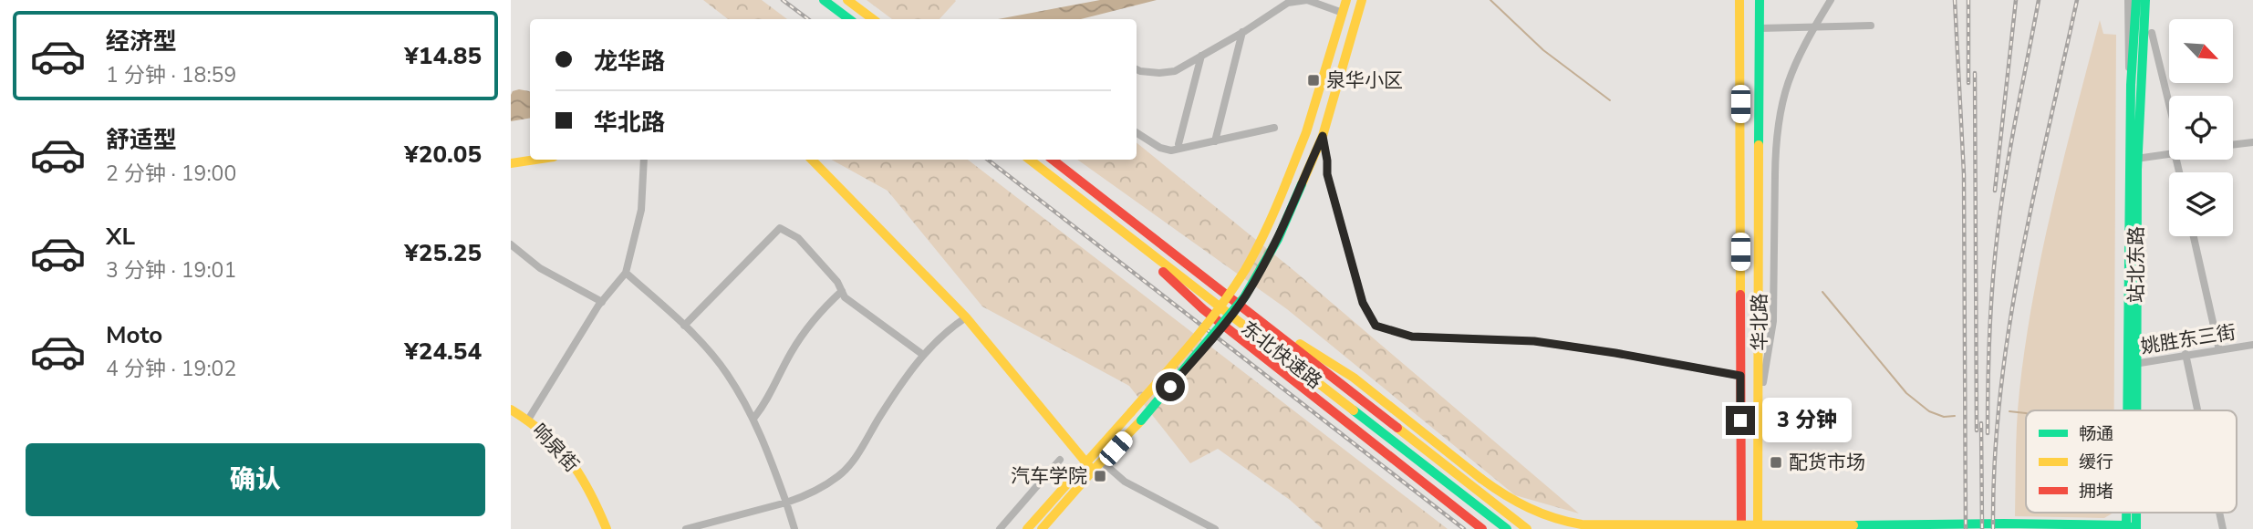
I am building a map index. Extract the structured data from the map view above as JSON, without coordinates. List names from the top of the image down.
{
  "streets": {
    "main road": [
      "站北东路",
      "华北路",
      "东北快速路",
      "响泉街"
    ],
    "street": ["姚胜东三街"]
  },
  "crossings": [
    ["站北东路", "姚胜东三街"]
  ],
  "places": {
    "transit": ["泉华小区", "配货市场", "汽车学院"]
  },
  "legend": ["畅通", "缓行", "拥堵"],
  "north": "bottom right",
  "page": {
    "list": [
      {
        "name": "经济型",
        "note": "1 分钟 · 18:59",
        "value": "¥14.85"
      },
      {
        "name": "舒适型",
        "note": "2 分钟 · 19:00",
        "value": "¥20.05"
      },
      {
        "name": "XL",
        "note": "3 分钟 · 19:01",
        "value": "¥25.25"
      },
      {
        "name": "Moto",
        "note": "4 分钟 · 19:02",
        "value": "¥24.54"
      }
    ],
    "banner": ["龙华路", "华北路"],
    "bubble": "3 分钟",
    "buttons": "确认"
  }
}
